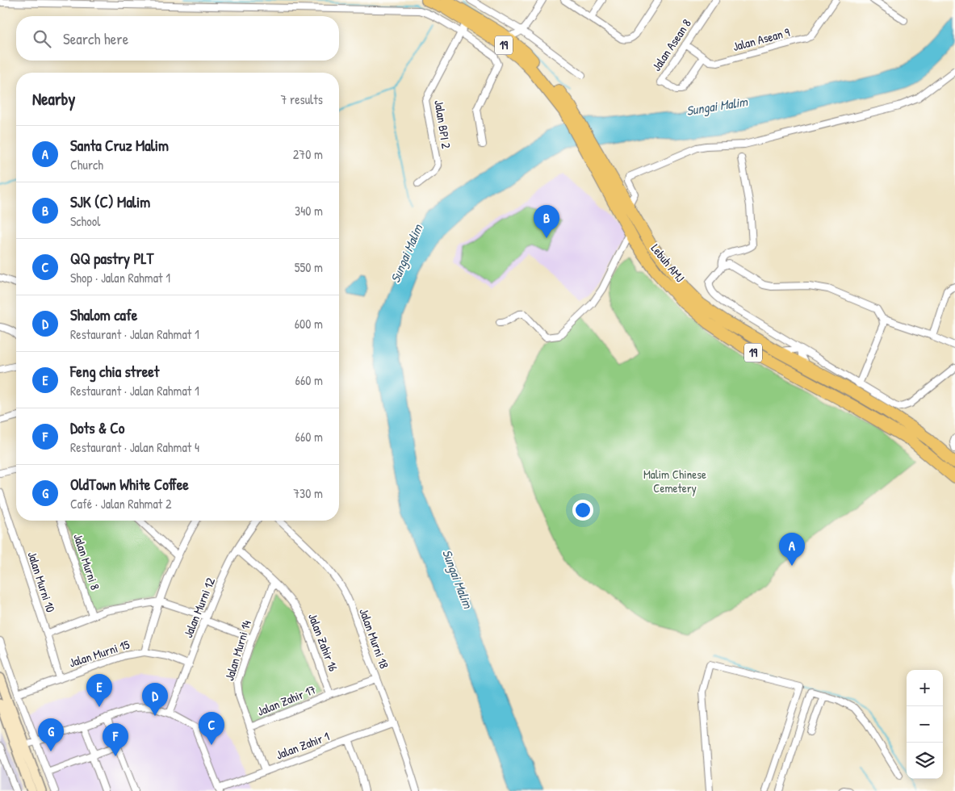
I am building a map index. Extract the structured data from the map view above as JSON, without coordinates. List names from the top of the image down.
{
  "streets": {
    "highway": ["19", "Lebuh AMJ"],
    "street": [
      "Jalan Asean 9",
      "Jalan Asean 8",
      "Jalan BPI 2",
      "Jalan Murni 8",
      "Jalan Murni 10",
      "Jalan Murni 12",
      "Jalan Murni 18",
      "Jalan Zahir 16",
      "Jalan Murni 14",
      "Jalan Murni 15",
      "Jalan Zahir 17",
      "Jalan Zahir 1"
    ]
  },
  "crossings": [
    ["Jalan Asean 9", "Jalan Asean 8"],
    ["Jalan BPI 2", "Lebuh AMJ"],
    ["Jalan Murni 10", "Jalan Murni 15"],
    ["Jalan Murni 12", "Jalan Zahir 16"],
    ["Jalan Murni 12", "Jalan Murni 15"],
    ["Jalan Murni 18", "Jalan Zahir 17"],
    ["Jalan Murni 18", "Jalan Zahir 1"],
    ["Jalan Zahir 16", "Jalan Murni 14"],
    ["Jalan Zahir 16", "Jalan Zahir 17"],
    ["Jalan Murni 14", "Jalan Zahir 17"],
    ["Jalan Murni 14", "Jalan Zahir 1"]
  ],
  "water": ["Sungai Malim"],
  "parks": ["Malim Chinese Cemetery"],
  "page": {
    "search": "Search here",
    "heading": ["Nearby", "7 results"],
    "list": [
      {
        "mark": "A",
        "name": "Santa Cruz Malim",
        "note": "Church",
        "value": "270 m"
      },
      {
        "mark": "B",
        "name": "SJK (C) Malim",
        "note": "School",
        "value": "340 m"
      },
      {
        "mark": "C",
        "name": "QQ pastry PLT",
        "note": "Shop · Jalan Rahmat 1",
        "value": "550 m"
      },
      {
        "mark": "D",
        "name": "Shalom cafe",
        "note": "Restaurant · Jalan Rahmat 1",
        "value": "600 m"
      },
      {
        "mark": "E",
        "name": "Feng chia street",
        "note": "Restaurant · Jalan Rahmat 1",
        "value": "660 m"
      },
      {
        "mark": "F",
        "name": "Dots & Co",
        "note": "Restaurant · Jalan Rahmat 4",
        "value": "660 m"
      },
      {
        "mark": "G",
        "name": "OldTown White Coffee",
        "note": "Café · Jalan Rahmat 2",
        "value": "730 m"
      }
    ],
    "pins": [
      "B",
      "A",
      "E",
      "D",
      "C",
      "G",
      "F"
    ],
    "map_buttons": ["+", "−"]
  }
}
